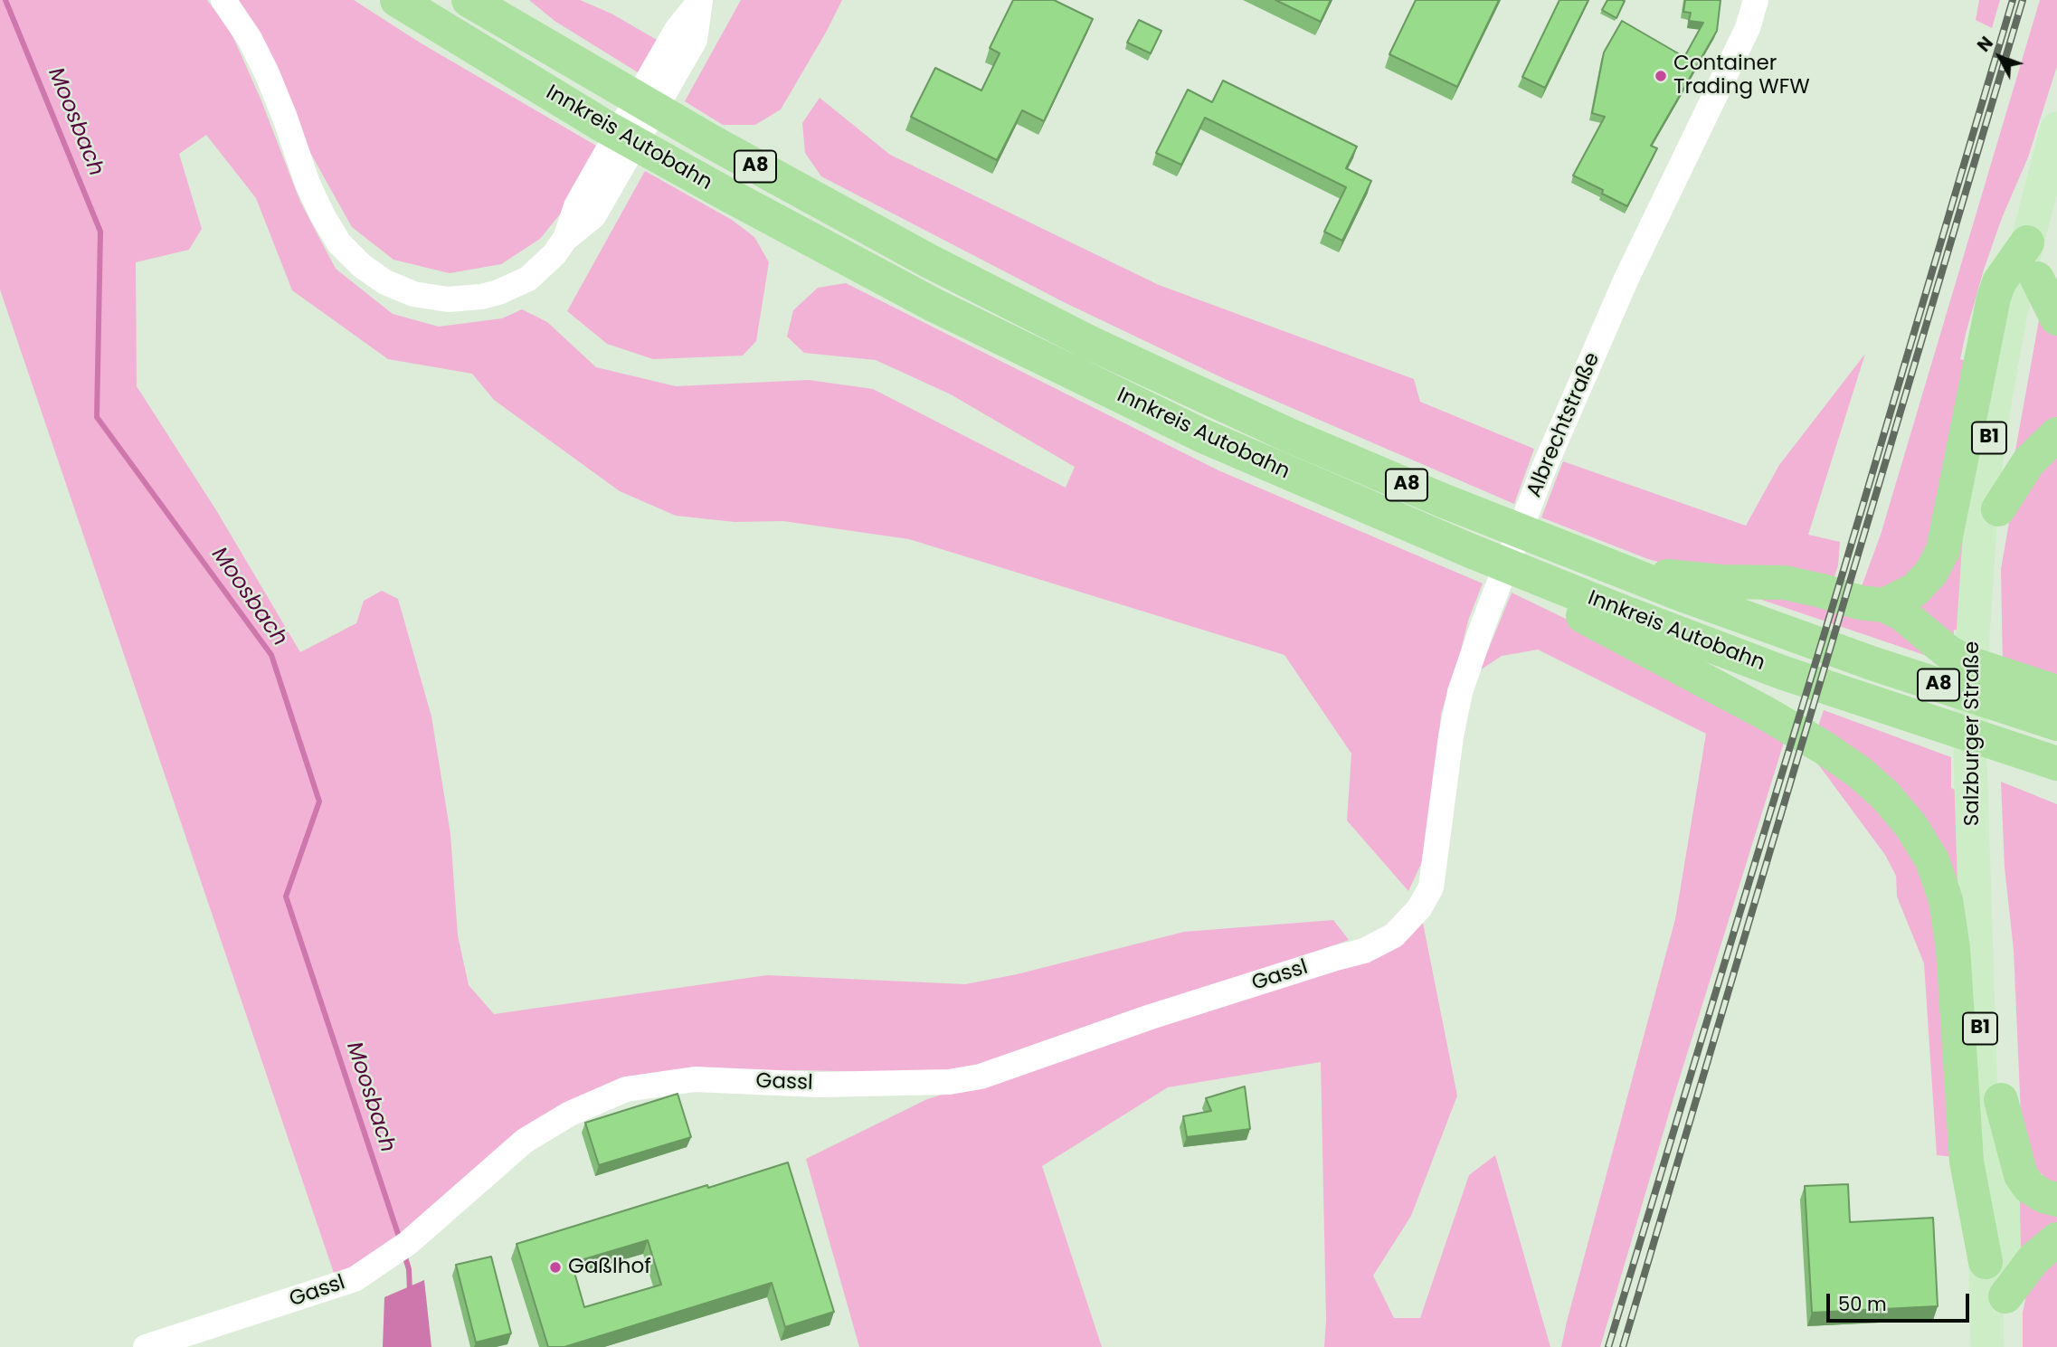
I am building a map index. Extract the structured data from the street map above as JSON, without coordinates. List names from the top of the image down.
{
  "streets": {
    "highway": ["Innkreis Autobahn", "A8"],
    "main road": ["B1", "Salzburger Straße"],
    "street": ["Albrechtstraße", "Gassl"]
  },
  "crossings": [
    ["Albrechtstraße", "Gassl"]
  ],
  "water": ["Moosbach"],
  "places": ["Container Trading WFW", "Gaßlhof"],
  "scale_bar": "50 m",
  "north": "top left"
}
